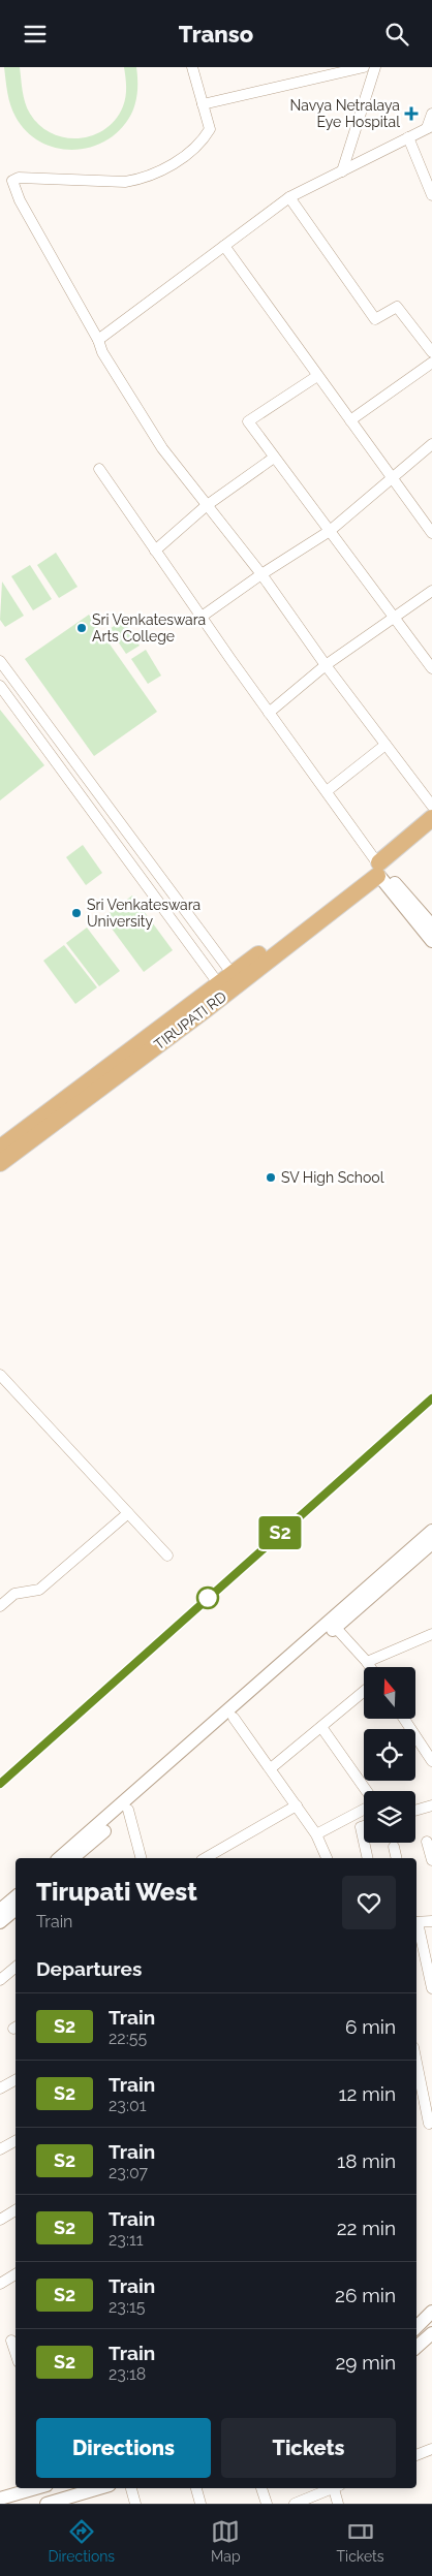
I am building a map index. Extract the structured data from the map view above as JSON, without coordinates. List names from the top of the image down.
{
  "streets": {
    "main road": ["TIRUPATI RD"]
  },
  "places": {
    "health": ["Navya Netralaya Eye Hospital"],
    "other": ["Sri Venkateswara Arts College", "Sri Venkateswara University", "SV High School"]
  },
  "north": "top",
  "page": {
    "header": "Transo",
    "on_map": "S2",
    "heading": [
      ["Tirupati West", "Train"],
      "Departures"
    ],
    "list": [
      {
        "mark": "S2",
        "name": "Train",
        "note": "22:55",
        "value": "6 min"
      },
      {
        "mark": "S2",
        "name": "Train",
        "note": "23:01",
        "value": "12 min"
      },
      {
        "mark": "S2",
        "name": "Train",
        "note": "23:07",
        "value": "18 min"
      },
      {
        "mark": "S2",
        "name": "Train",
        "note": "23:11",
        "value": "22 min"
      },
      {
        "mark": "S2",
        "name": "Train",
        "note": "23:15",
        "value": "26 min"
      },
      {
        "mark": "S2",
        "name": "Train",
        "note": "23:18",
        "value": "29 min"
      }
    ],
    "buttons": ["Directions", "Tickets"],
    "tabs": ["Directions", "Map", "Tickets"]
  }
}
